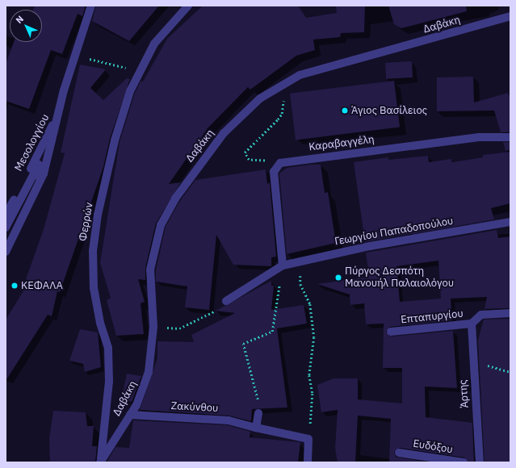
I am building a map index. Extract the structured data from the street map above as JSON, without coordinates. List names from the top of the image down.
{
  "streets": {
    "street": [
      "Δαβάκη",
      "Μεσολογγίου",
      "Καραβαγγέλη",
      "Φερρών",
      "Γεωργίου Παπαδοπούλου",
      "Επταπυργίου",
      "Άρτης",
      "Ζακύνθου",
      "Ευδόξου"
    ]
  },
  "crossings": [
    ["Δαβάκη", "Φερρών"],
    ["Δαβάκη", "Ζακύνθου"],
    ["Επταπυργίου", "Άρτης"]
  ],
  "places": ["Άγιος Βασίλειος", "Πύργος Δεσπότη Μανουήλ Παλαιολόγου", "ΚΕΦΑΛΑ"],
  "north": "top left"
}
